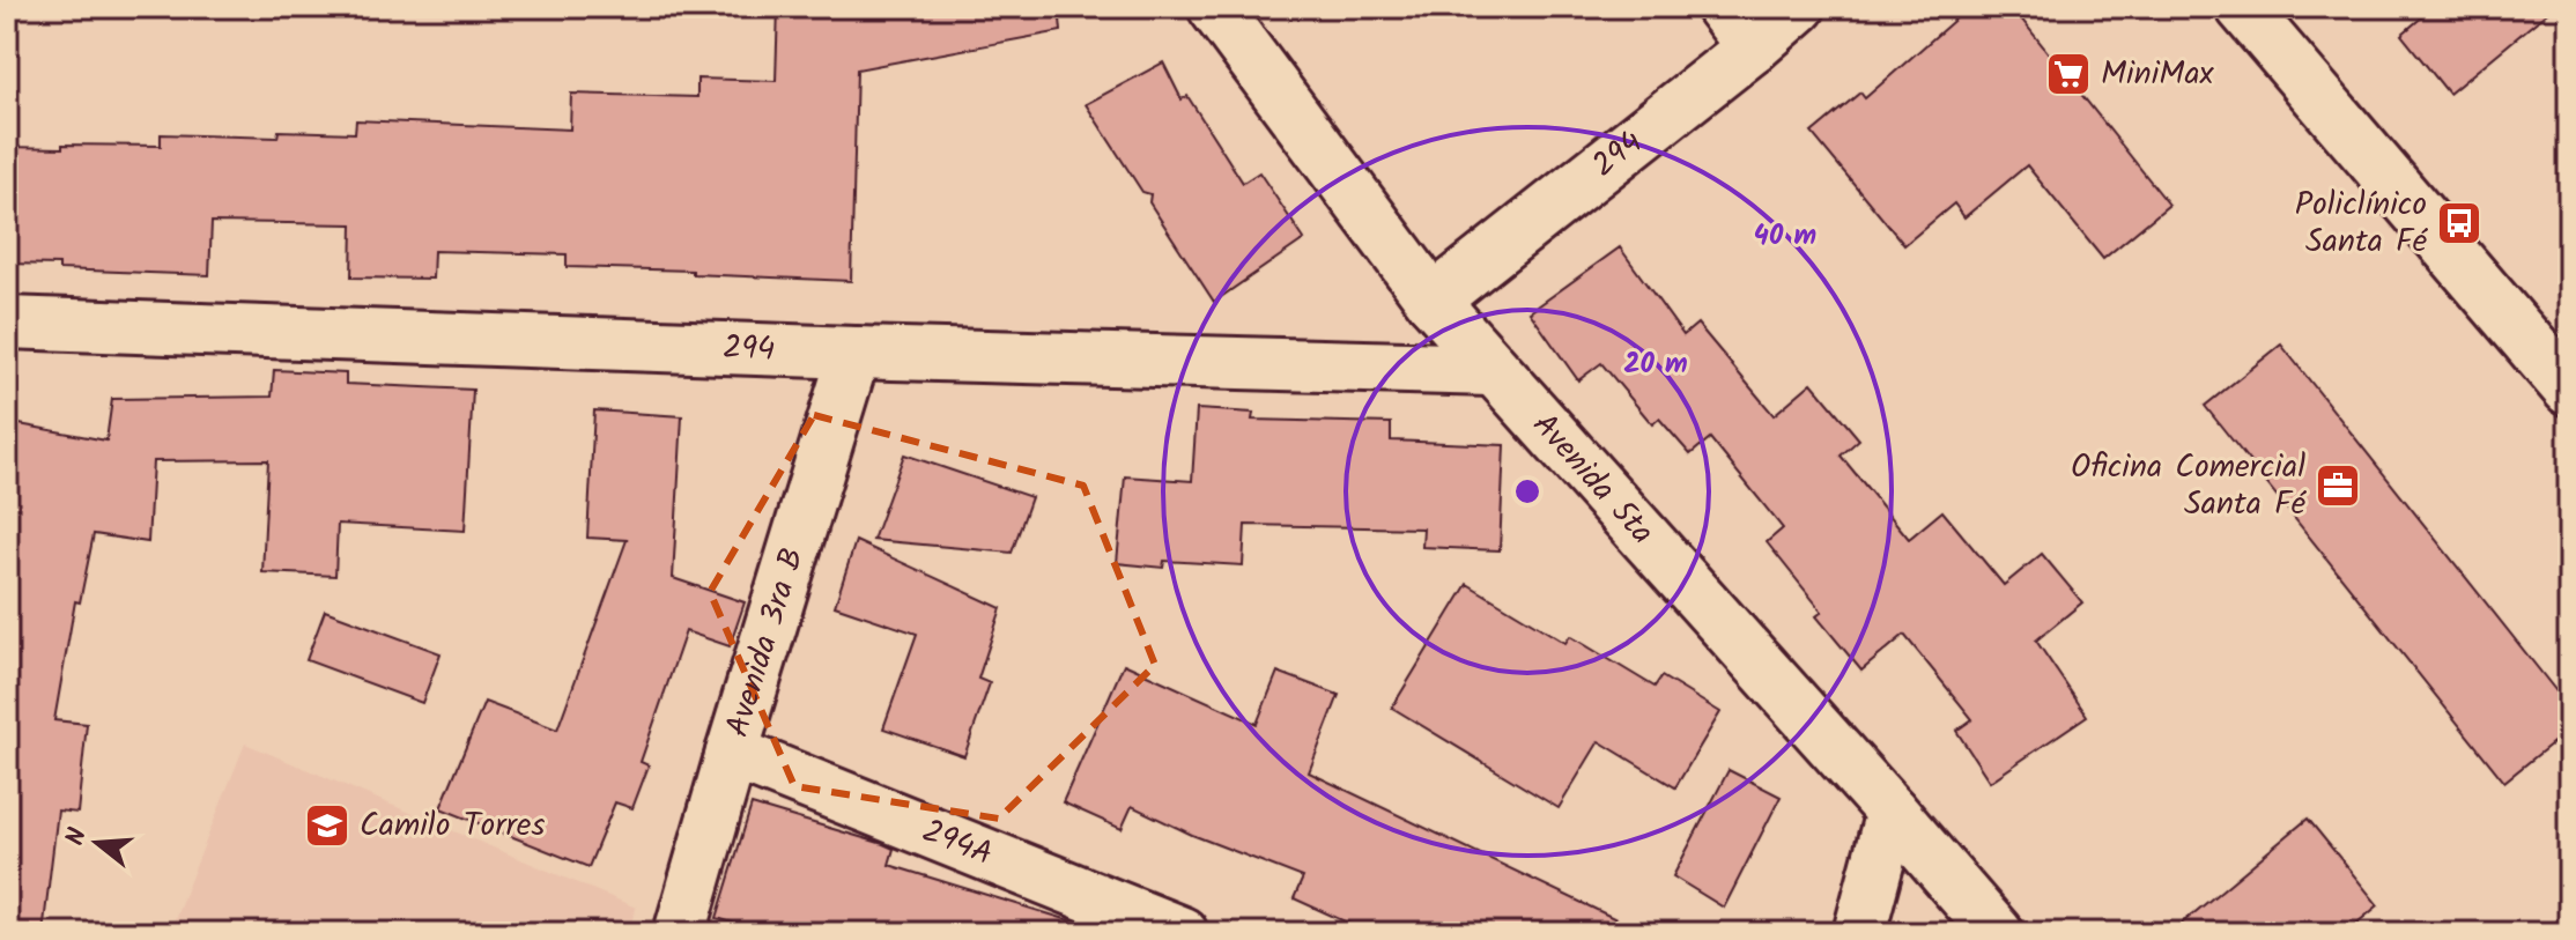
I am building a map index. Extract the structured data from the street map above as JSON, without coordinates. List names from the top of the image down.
{
  "streets": {
    "main road": [
      "294",
      "Avenida 5ta",
      "Avenida 3ra B",
      "294A"
    ]
  },
  "crossings": [
    ["294", "Avenida 5ta"],
    ["294", "Avenida 3ra B"],
    ["Avenida 3ra B", "294A"]
  ],
  "places": {
    "supermarket": ["MiniMax"],
    "bus stop": ["Policlínico Santa Fé"],
    "office": ["Oficina Comercial Santa Fé"],
    "school or university": ["Camilo Torres"]
  },
  "north": "left",
  "rings": ["40 m", "20 m"]
}
